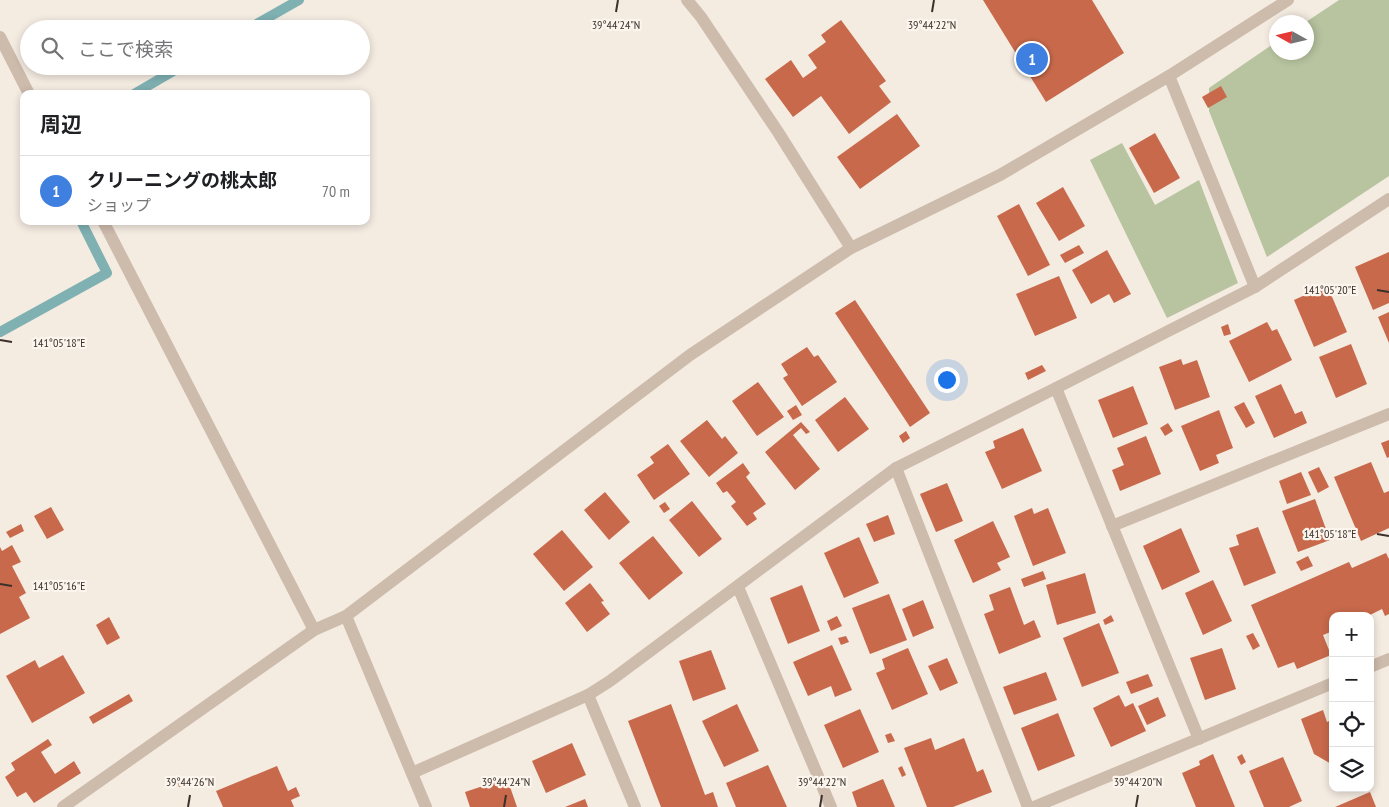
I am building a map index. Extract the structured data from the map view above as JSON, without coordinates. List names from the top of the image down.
{
  "north": "left",
  "page": {
    "search": "ここで検索",
    "pins": "1",
    "heading": "周辺",
    "list": [
      {
        "mark": "1",
        "name": "クリーニングの桃太郎",
        "note": "ショップ",
        "value": "70 m"
      }
    ],
    "map_buttons": ["+", "−"]
  },
  "coordinates": [
    "39°44'24\"N",
    "39°44'22\"N",
    "141°05'20\"E",
    "141°05'18\"E",
    "141°05'16\"E",
    "39°44'26\"N",
    "39°44'20\"N"
  ]
}
